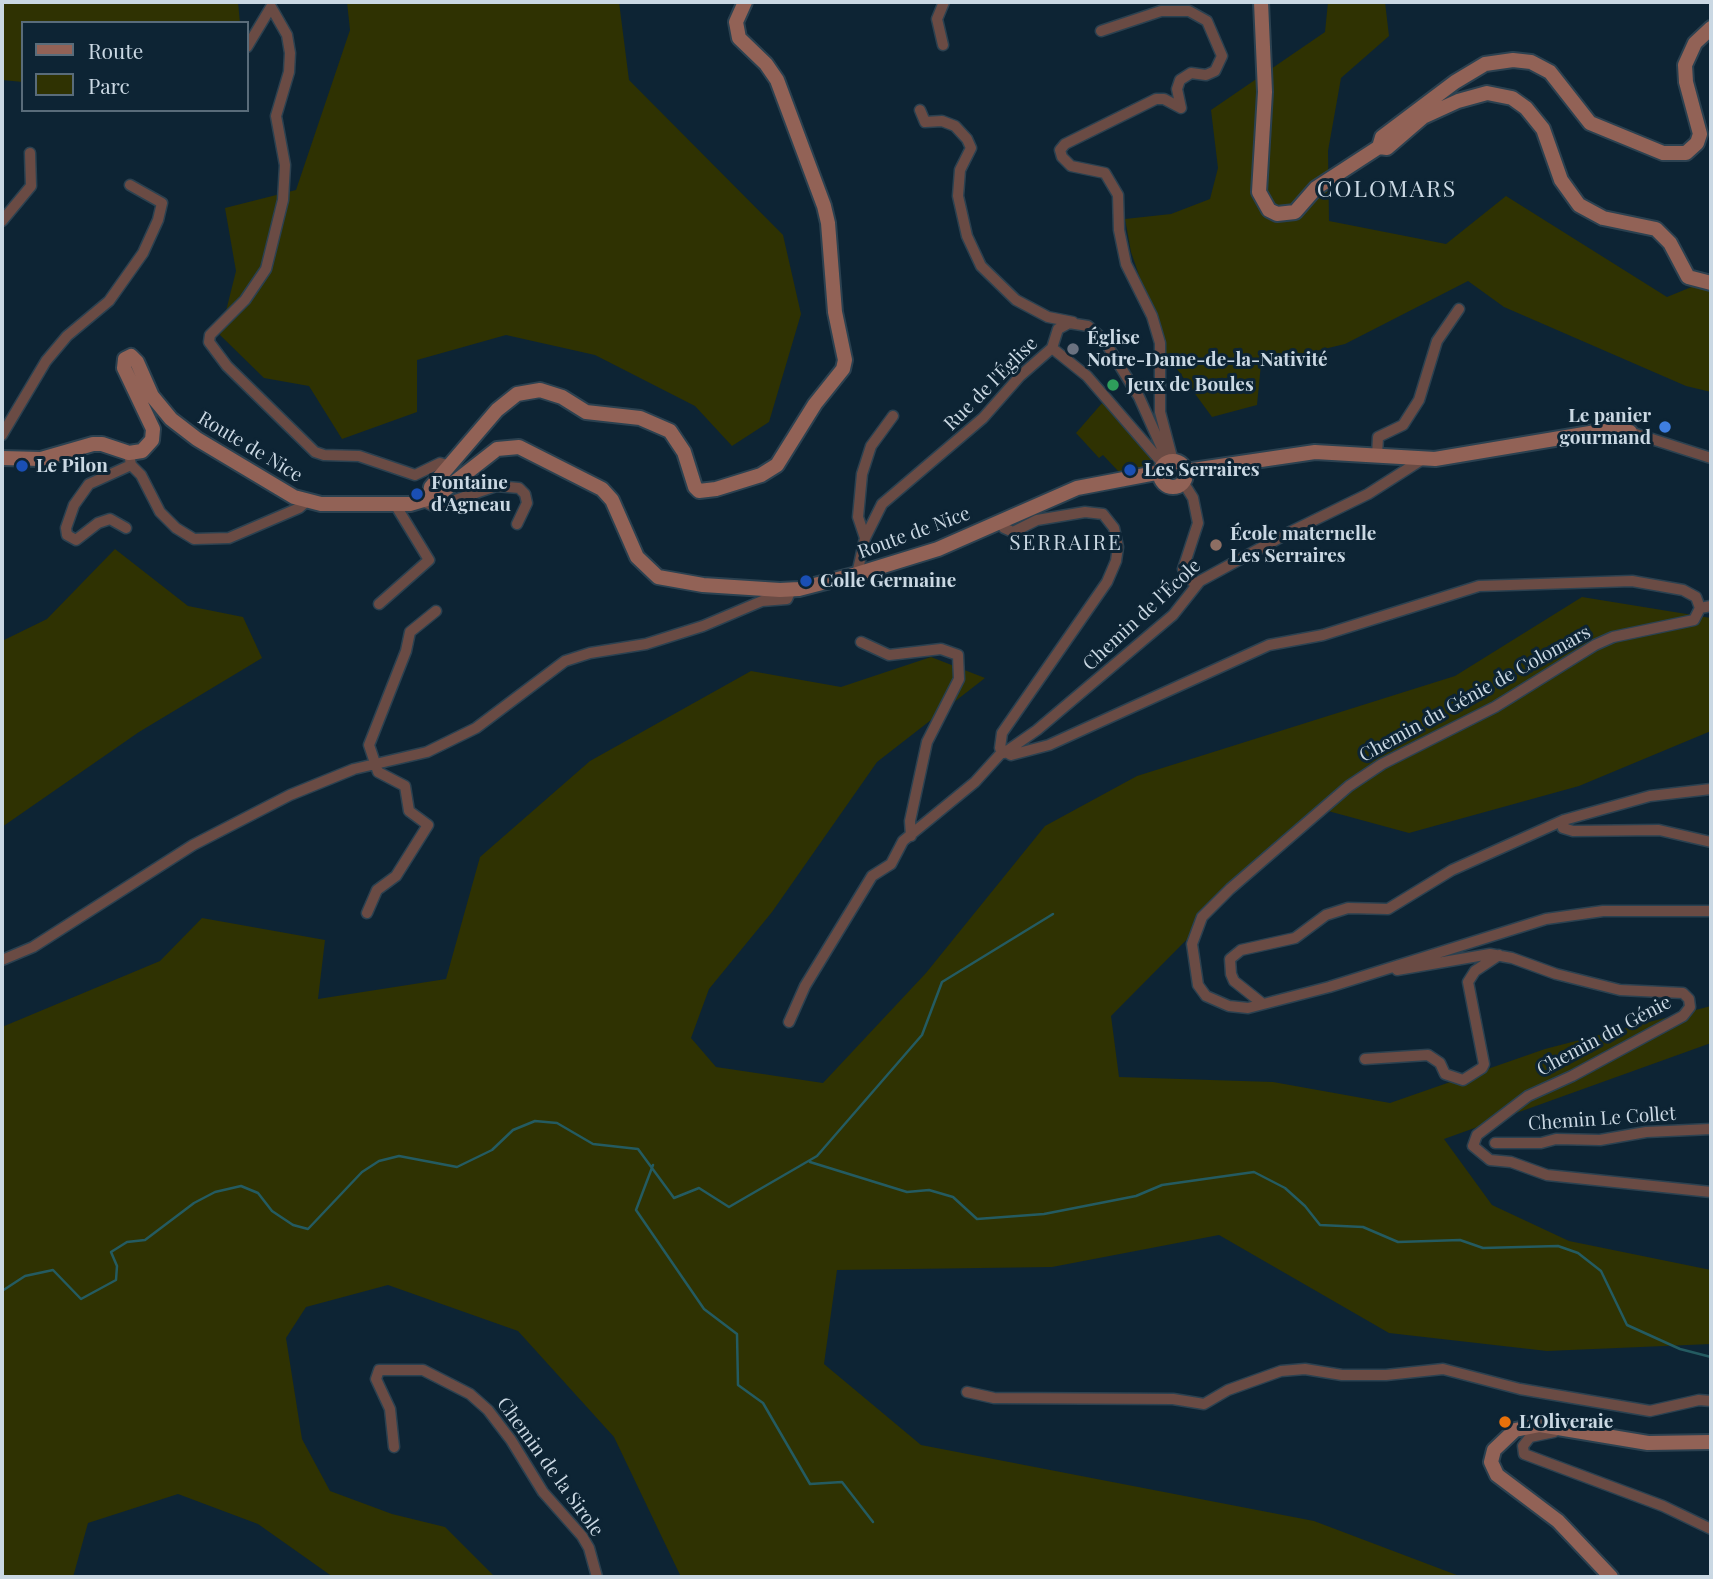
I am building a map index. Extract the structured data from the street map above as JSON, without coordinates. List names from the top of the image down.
{
  "streets": {
    "main road": ["Route de Nice"],
    "street": [
      "Rue de l'Église",
      "Chemin de l'École",
      "Chemin du Génie de Colomars",
      "Chemin du Génie",
      "Chemin Le Collet",
      "Chemin de la Sirole"
    ]
  },
  "crossings": [
    ["Rue de l'Église", "Route de Nice"],
    ["Chemin du Génie de Colomars", "Chemin du Génie"]
  ],
  "districts": ["COLOMARS", "SERRAIRE"],
  "places": [
    "Église Notre-Dame-de-la-Nativité",
    "Jeux de Boules",
    "Le panier gourmand",
    "Le Pilon",
    "Les Serraires",
    "Fontaine d'Agneau",
    "École maternelle Les Serraires",
    "Colle Germaine",
    "L'Oliveraie"
  ],
  "legend": ["Route", "Parc"]
}
